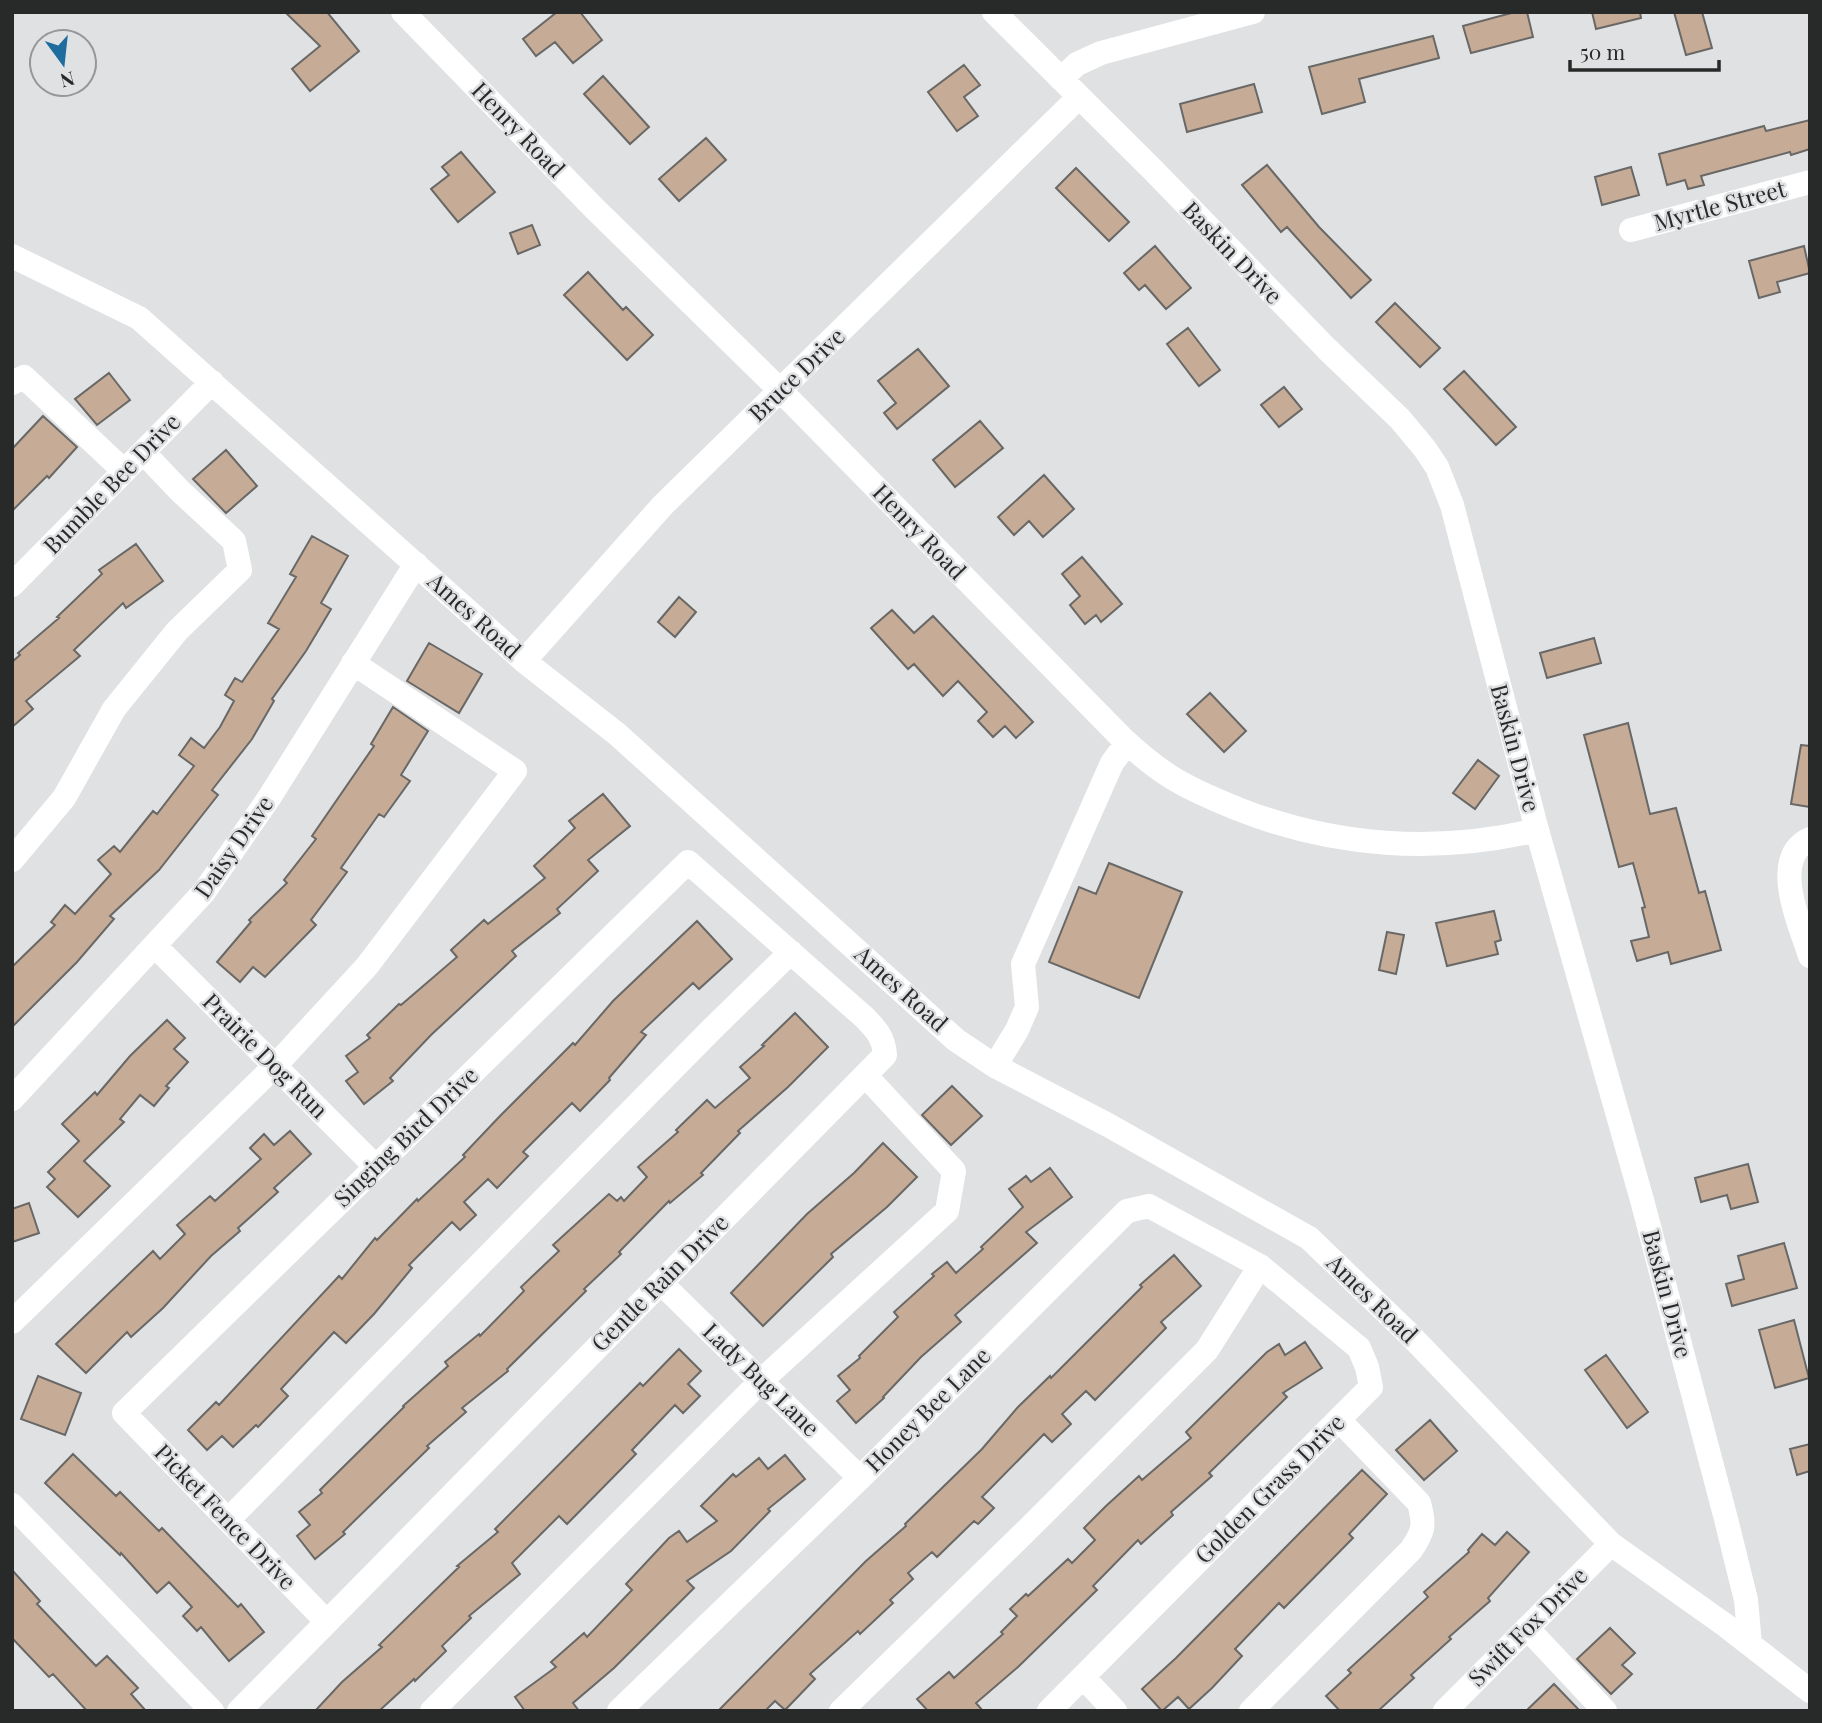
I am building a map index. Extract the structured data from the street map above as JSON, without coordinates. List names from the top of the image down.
{
  "streets": {
    "street": [
      "Henry Road",
      "Myrtle Street",
      "Baskin Drive",
      "Bruce Drive",
      "Bumble Bee Drive",
      "Ames Road",
      "Daisy Drive",
      "Prairie Dog Run",
      "Singing Bird Drive",
      "Gentle Rain Drive",
      "Lady Bug Lane",
      "Honey Bee Lane",
      "Golden Grass Drive",
      "Picket Fence Drive",
      "Swift Fox Drive"
    ]
  },
  "crossings": [
    ["Henry Road", "Baskin Drive"],
    ["Henry Road", "Bruce Drive"],
    ["Baskin Drive", "Bruce Drive"],
    ["Baskin Drive", "Ames Road"],
    ["Bruce Drive", "Ames Road"],
    ["Bumble Bee Drive", "Ames Road"],
    ["Ames Road", "Daisy Drive"],
    ["Ames Road", "Swift Fox Drive"],
    ["Daisy Drive", "Prairie Dog Run"],
    ["Prairie Dog Run", "Singing Bird Drive"],
    ["Singing Bird Drive", "Gentle Rain Drive"],
    ["Singing Bird Drive", "Picket Fence Drive"],
    ["Gentle Rain Drive", "Lady Bug Lane"],
    ["Gentle Rain Drive", "Picket Fence Drive"],
    ["Lady Bug Lane", "Honey Bee Lane"],
    ["Honey Bee Lane", "Golden Grass Drive"]
  ],
  "scale_bar": "50 m",
  "north": "bottom"
}
